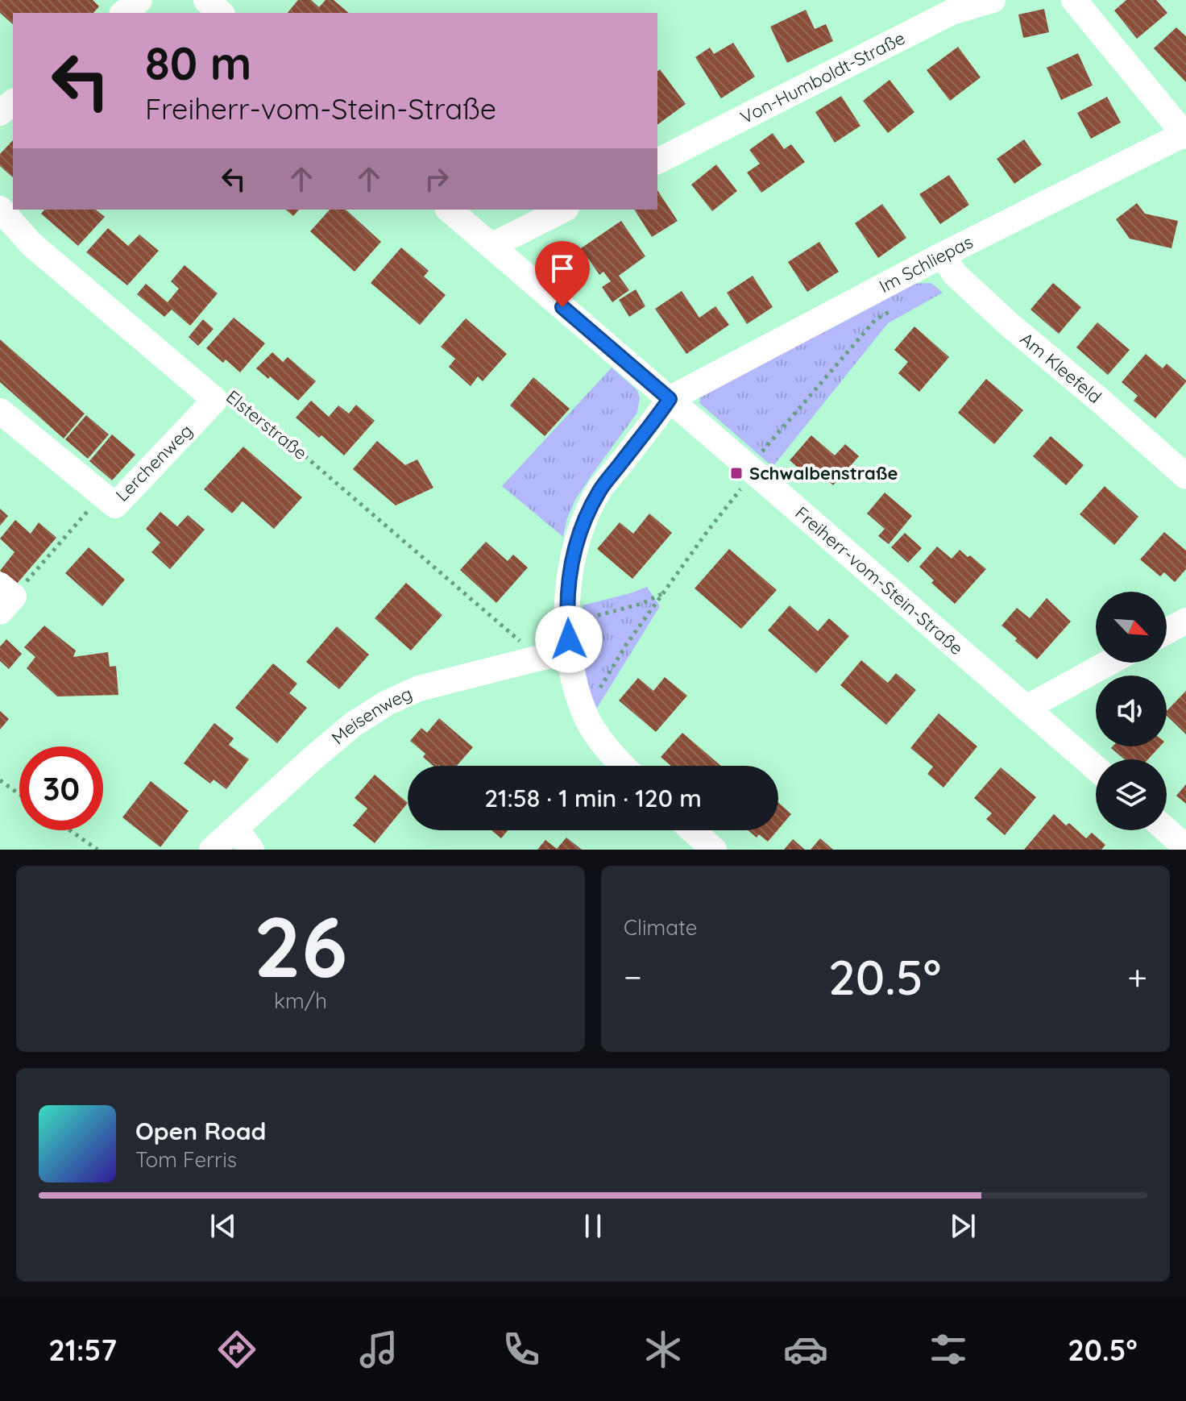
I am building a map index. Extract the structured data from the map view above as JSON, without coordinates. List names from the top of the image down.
{
  "streets": {
    "street": [
      "Von-Humboldt-Straße",
      "Im Schliepas",
      "Am Kleefeld",
      "Elsterstraße",
      "Lerchenweg",
      "Freiherr-vom-Stein-Straße",
      "Meisenweg"
    ]
  },
  "crossings": [
    ["Im Schliepas", "Am Kleefeld"],
    ["Im Schliepas", "Freiherr-vom-Stein-Straße"],
    ["Elsterstraße", "Lerchenweg"],
    ["Elsterstraße", "Meisenweg"]
  ],
  "places": {
    "transit": ["Schwalbenstraße"]
  },
  "north": "bottom right",
  "page": {
    "turn": ["80 m", "Freiherr-vom-Stein-Straße"],
    "limit": "30",
    "trip": "21:58 · 1 min · 120 m",
    "tile": [
      ["26", "km/h"],
      "Climate"
    ],
    "heat": ["−", "20.5°", "+"],
    "song": ["Open Road", "Tom Ferris"],
    "tabs": ["21:57", "20.5°"]
  }
}
